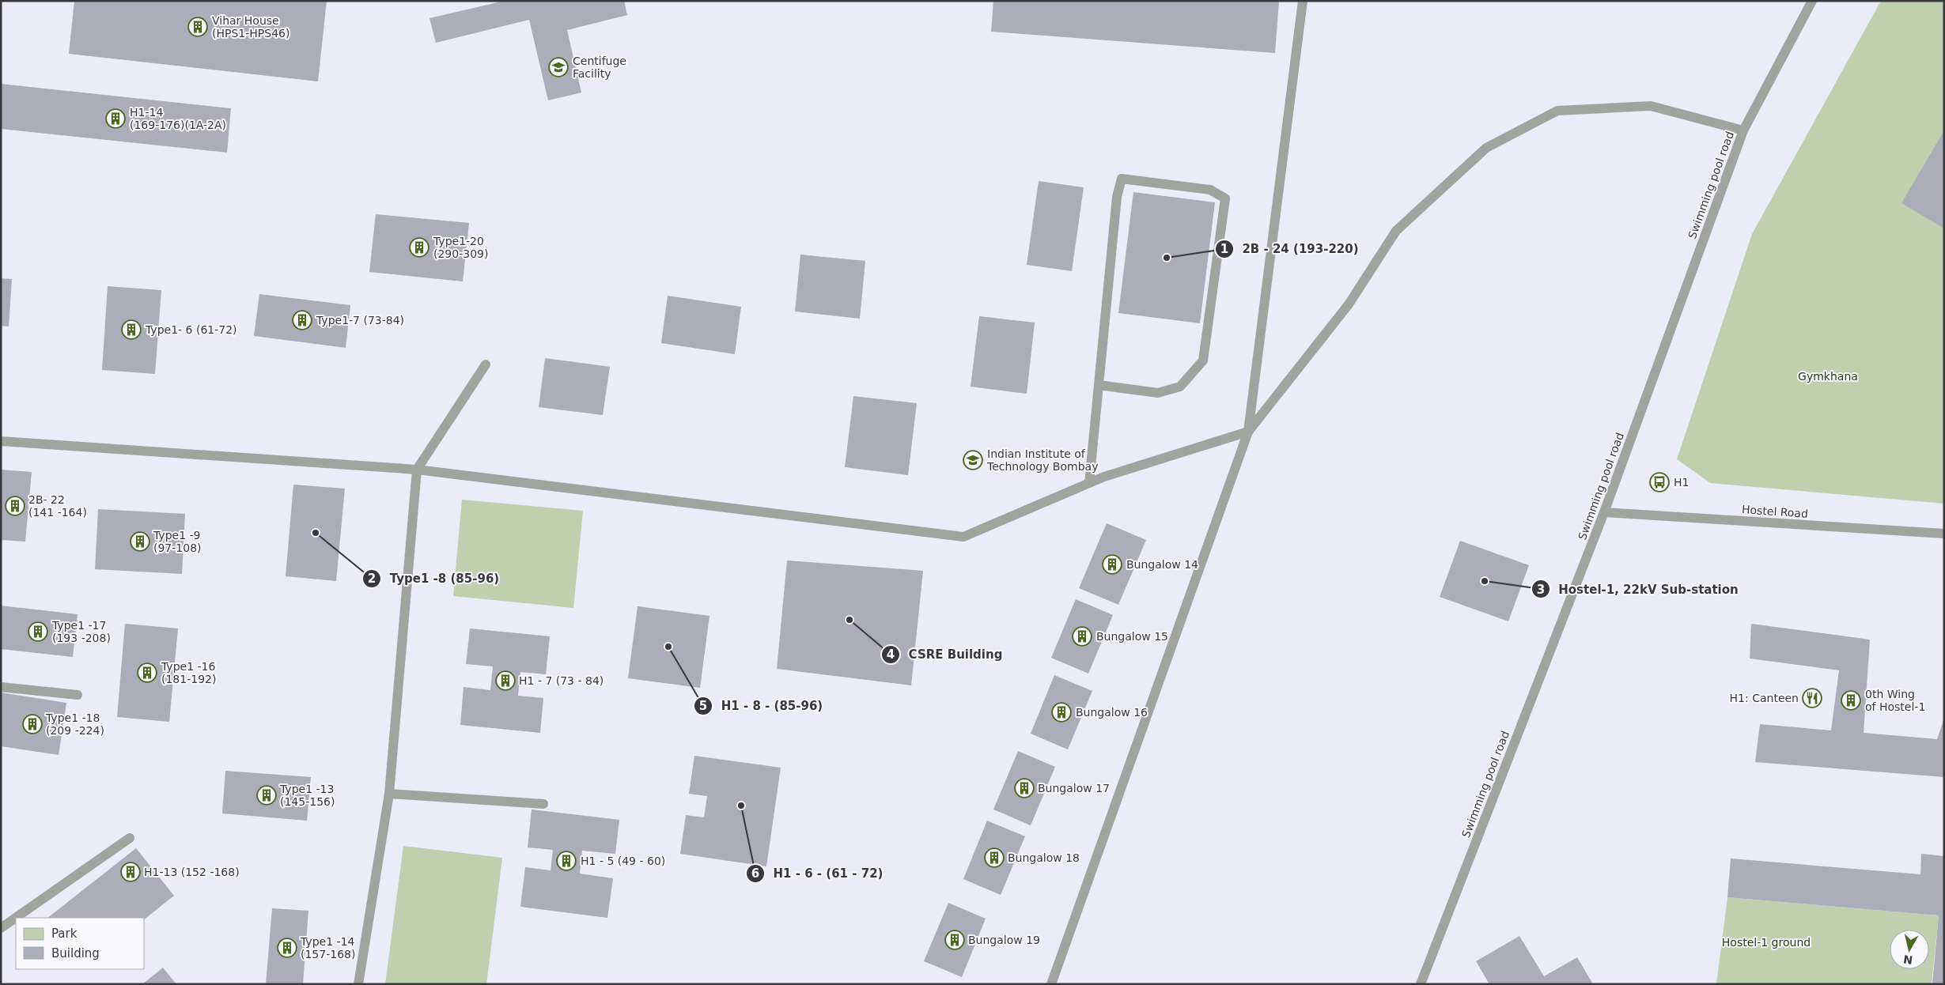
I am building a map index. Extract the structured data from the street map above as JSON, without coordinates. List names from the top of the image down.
{
  "streets": {
    "lane": ["Swimming pool road", "Hostel Road"]
  },
  "crossings": [
    ["Swimming pool road", "Hostel Road"]
  ],
  "parks": ["Gymkhana", "Hostel-1 ground"],
  "places": {
    "building": [
      "Vihar House (HPS1-HPS46)",
      "H1-14 (169-176)(1A-2A)",
      "Type1-20 (290-309)",
      "Type1-7 (73-84)",
      "Type1- 6 (61-72)",
      "2B- 22 (141 -164)",
      "Type1 -9 (97-108)",
      "Bungalow 14",
      "Type1 -17 (193 -208)",
      "Bungalow 15",
      "Type1 -16 (181-192)",
      "H1 - 7 (73 - 84)",
      "0th Wing of Hostel-1",
      "Bungalow 16",
      "Type1 -18 (209 -224)",
      "Bungalow 17",
      "Type1 -13 (145-156)",
      "Bungalow 18",
      "H1 - 5 (49 - 60)",
      "H1-13 (152 -168)",
      "Bungalow 19",
      "Type1 -14 (157-168)"
    ],
    "school or university": ["Centifuge Facility", "Indian Institute of Technology Bombay"],
    "other": [
      "2B - 24 (193-220)",
      "Type1 -8 (85-96)",
      "Hostel-1, 22kV Sub-station",
      "CSRE Building",
      "H1 - 8 - (85-96)",
      "H1 - 6 - (61 - 72)"
    ],
    "bus stop": ["H1"],
    "restaurant": ["H1: Canteen"]
  },
  "legend": ["Park", "Building"],
  "north": "bottom"
}
